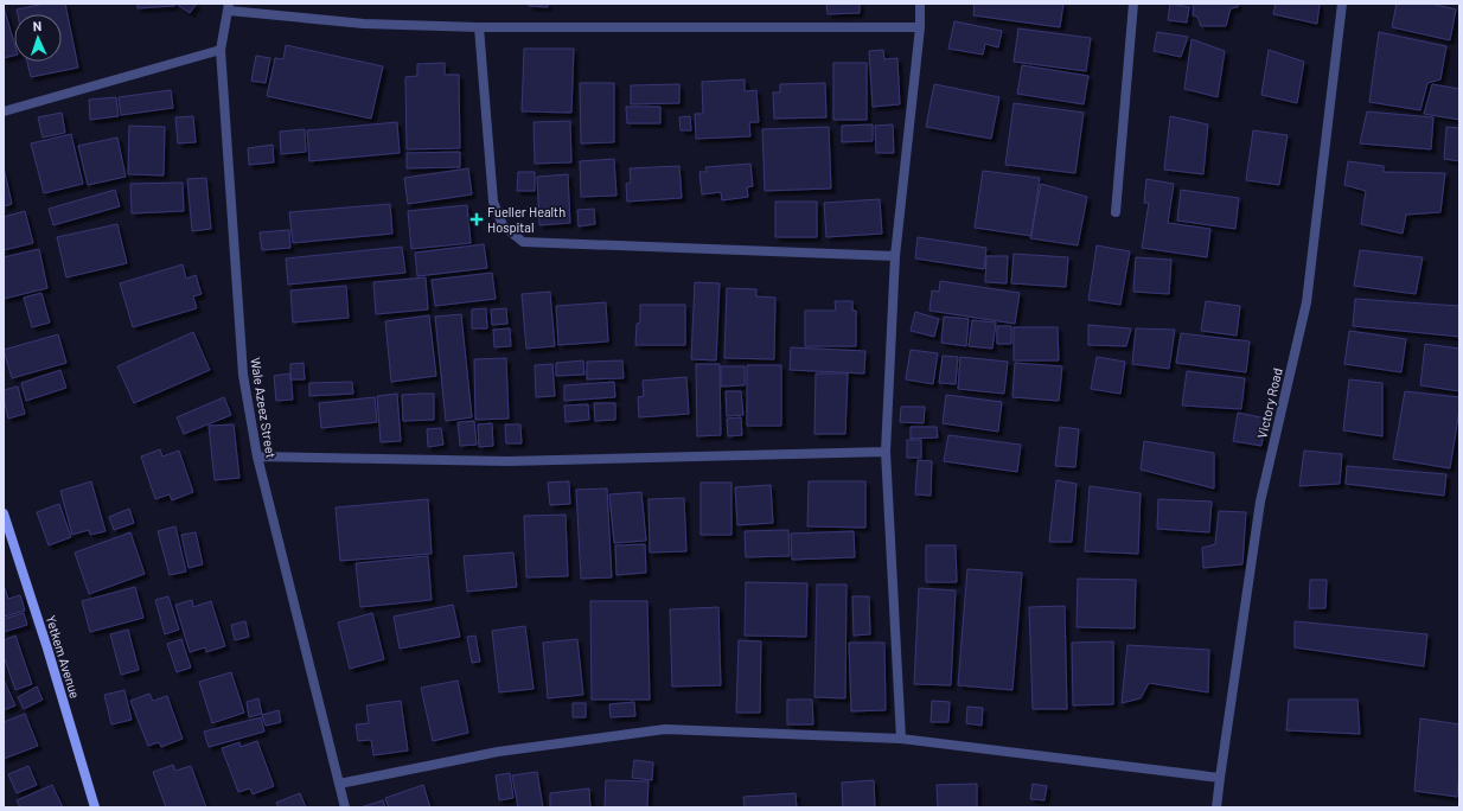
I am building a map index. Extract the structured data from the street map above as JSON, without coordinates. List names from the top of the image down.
{
  "streets": {
    "street": ["Victory Road", "Wale Azeez Street", "Yetkem Avenue"]
  },
  "places": {
    "health": ["Fueller Health Hospital"]
  },
  "north": "top"
}
